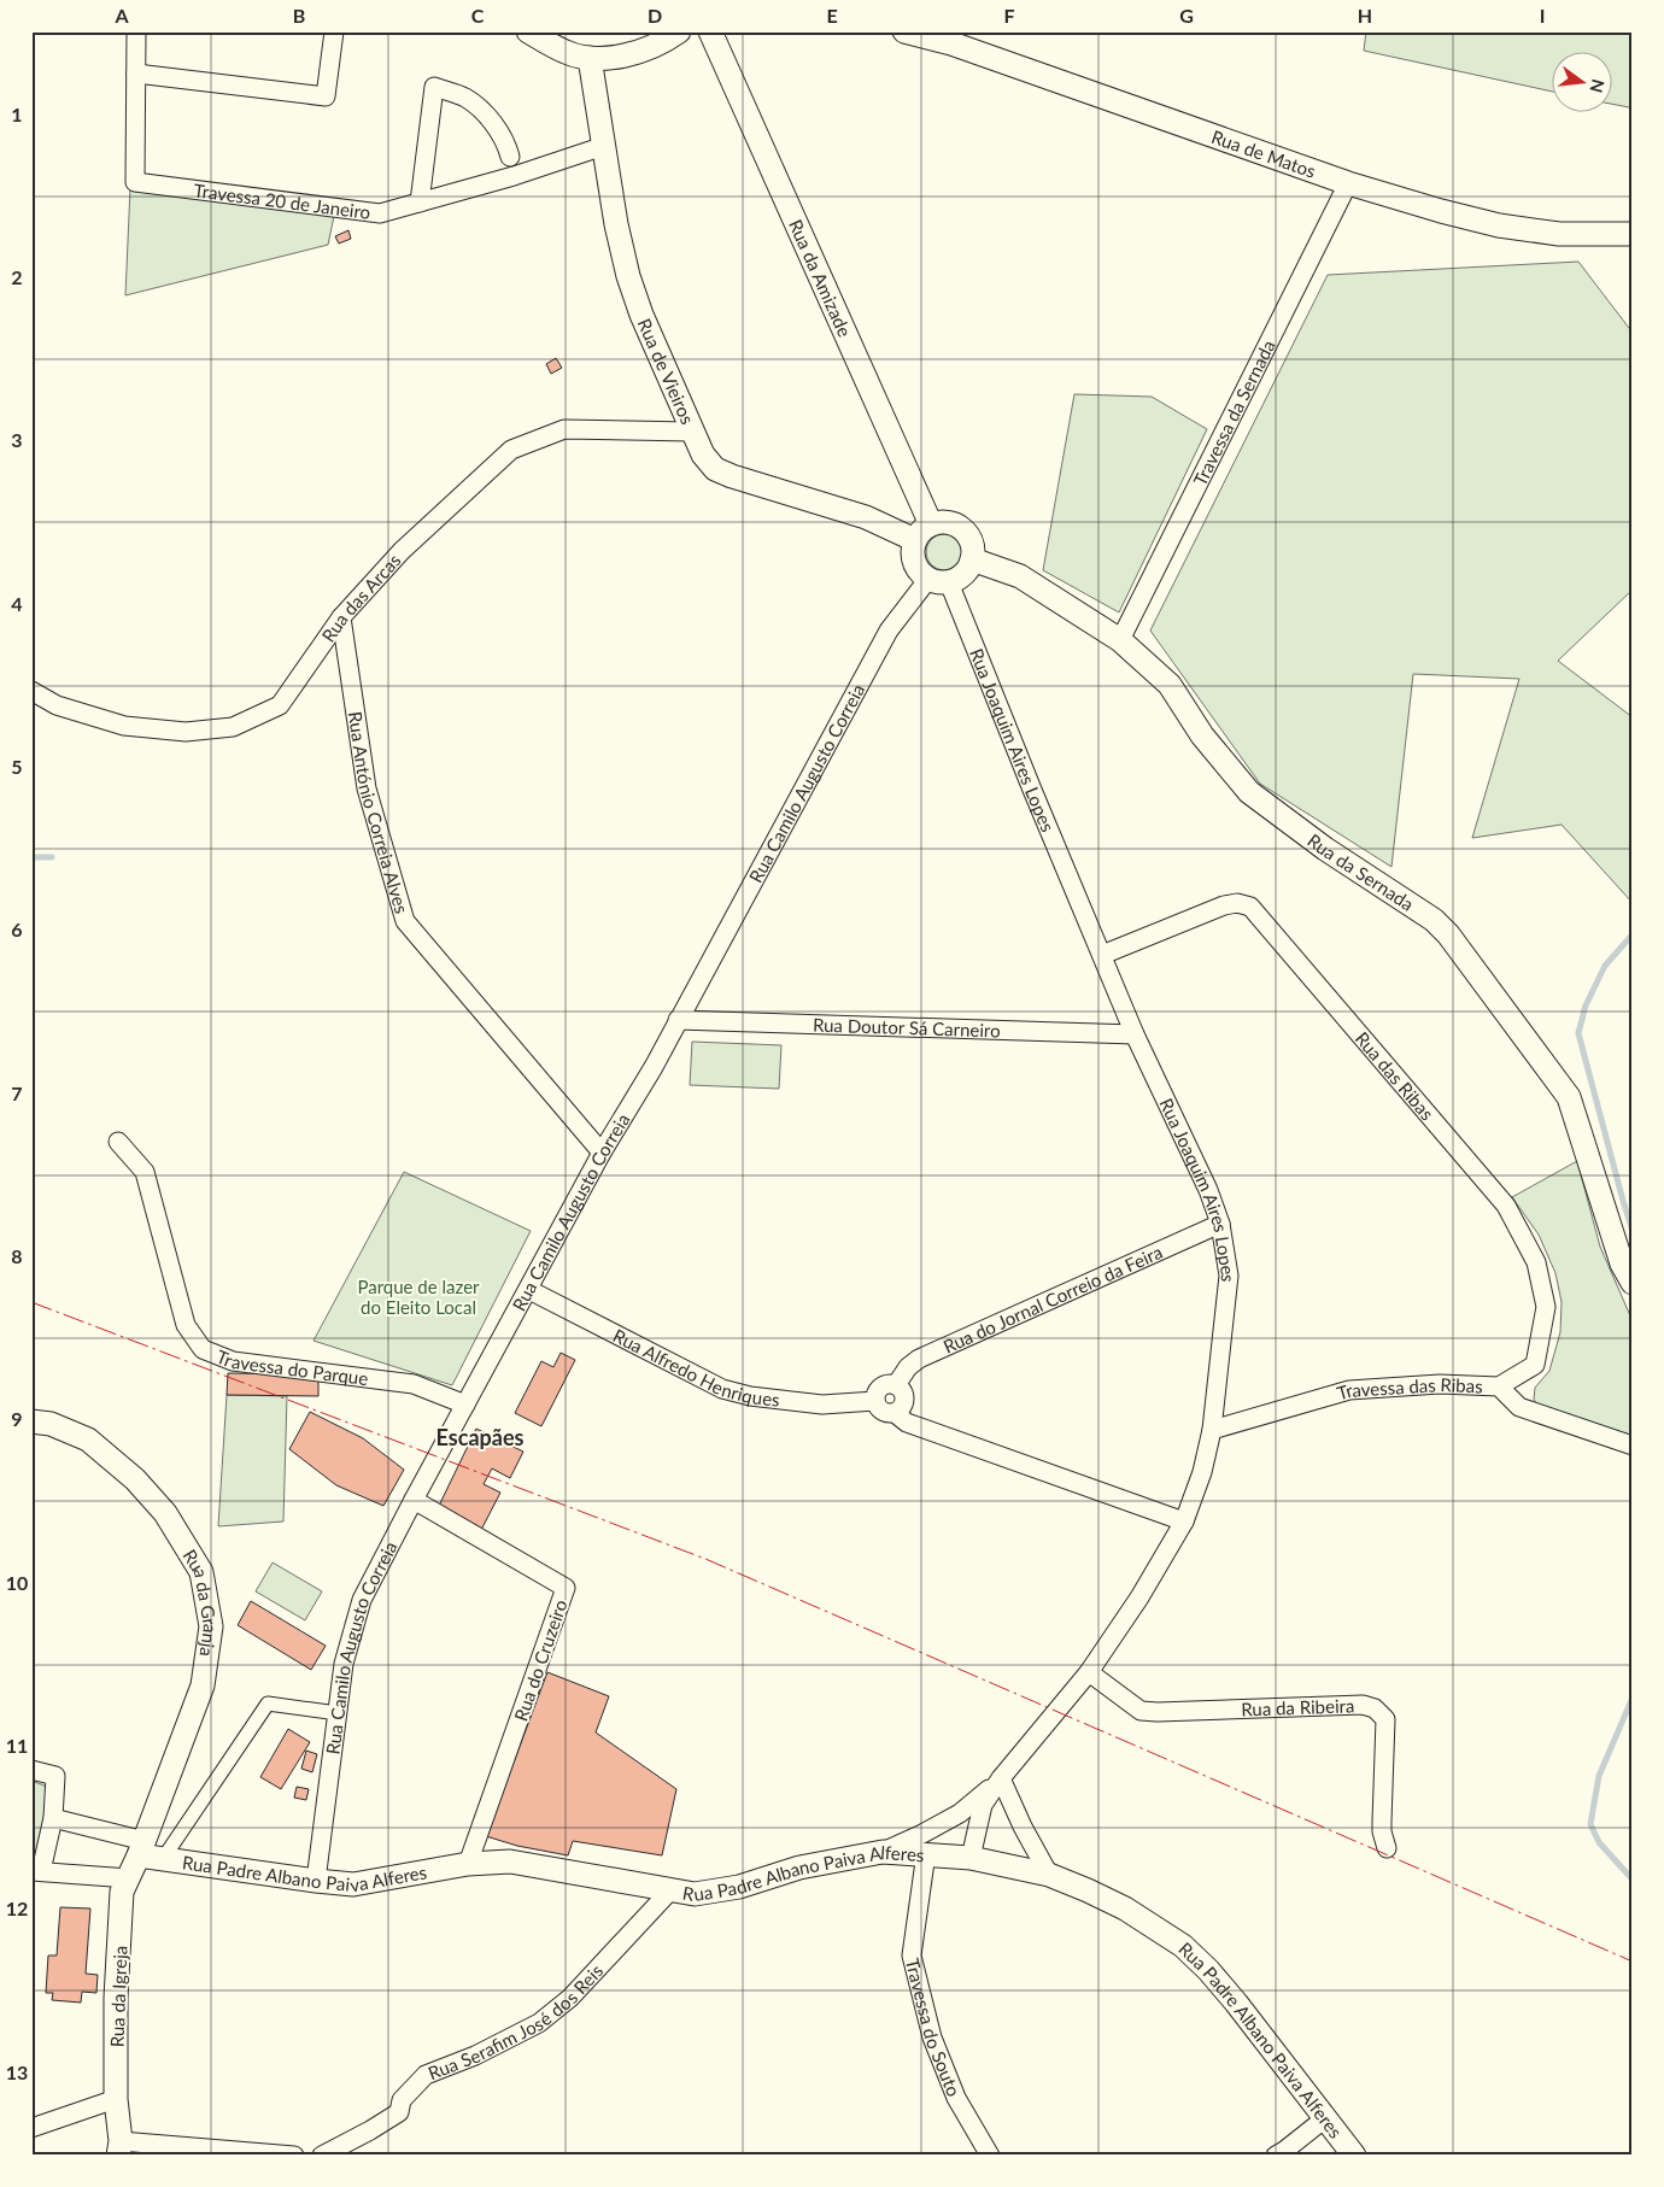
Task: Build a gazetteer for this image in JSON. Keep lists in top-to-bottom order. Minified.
{"streets":{"street":["Rua de Matos","Travessa 20 de Janeiro","Rua da Amizade","Rua de Vieiros","Travessa da Sernada","Rua das Arcas","Rua Joaquim Aires Lopes","Rua Camilo Augusto Correia","Rua António Correia Alves","Rua da Sernada","Rua Doutor Sá Carneiro","Rua das Ribas","Rua do Jornal Correio da Feira","Rua Alfredo Henriques","Travessa do Parque","Travessa das Ribas","Rua da Granja","Rua do Cruzeiro","Rua da Ribeira","Rua Padre Albano Paiva Alferes","Rua da Igreja","Rua Serafim José dos Reis","Travessa do Souto"]},"crossings":[["Rua de Matos","Travessa da Sernada"],["Travessa 20 de Janeiro","Rua de Vieiros"],["Rua da Amizade","Rua de Vieiros"],["Rua da Amizade","Rua Joaquim Aires Lopes"],["Rua da Amizade","Rua Camilo Augusto Correia"],["Rua da Amizade","Rua da Sernada"],["Rua de Vieiros","Rua das Arcas"],["Rua de Vieiros","Rua Joaquim Aires Lopes"],["Rua de Vieiros","Rua Camilo Augusto Correia"],["Rua de Vieiros","Rua da Sernada"],["Travessa da Sernada","Rua da Sernada"],["Rua das Arcas","Rua António Correia Alves"],["Rua Joaquim Aires Lopes","Rua Camilo Augusto Correia"],["Rua Joaquim Aires Lopes","Rua da Sernada"],["Rua Joaquim Aires Lopes","Rua Doutor Sá Carneiro"],["Rua Joaquim Aires Lopes","Rua das Ribas"],["Rua Joaquim Aires Lopes","Rua do Jornal Correio da Feira"],["Rua Joaquim Aires Lopes","Travessa das Ribas"],["Rua Joaquim Aires Lopes","Rua da Ribeira"],["Rua Camilo Augusto Correia","Rua António Correia Alves"],["Rua Camilo Augusto Correia","Rua da Sernada"],["Rua Camilo Augusto Correia","Rua Doutor Sá Carneiro"],["Rua Camilo Augusto Correia","Rua Alfredo Henriques"],["Rua Camilo Augusto Correia","Travessa do Parque"],["Rua Camilo Augusto Correia","Rua do Cruzeiro"],["Rua Camilo Augusto Correia","Rua Padre Albano Paiva Alferes"],["Rua das Ribas","Travessa das Ribas"],["Rua do Jornal Correio da Feira","Rua Alfredo Henriques"],["Rua da Granja","Rua Padre Albano Paiva Alferes"],["Rua da Granja","Rua da Igreja"],["Rua do Cruzeiro","Rua Padre Albano Paiva Alferes"],["Rua Padre Albano Paiva Alferes","Rua da Igreja"],["Rua Padre Albano Paiva Alferes","Rua Serafim José dos Reis"],["Rua Padre Albano Paiva Alferes","Travessa do Souto"]],"districts":["Escapães"],"parks":["Parque de lazer do Eleito Local"],"north":"right","grid":{"columns":["A","B","C","D","E","F","G","H","I"],"rows":["1","2","3","4","5","6","7","8","9","10","11","12","13"]}}
